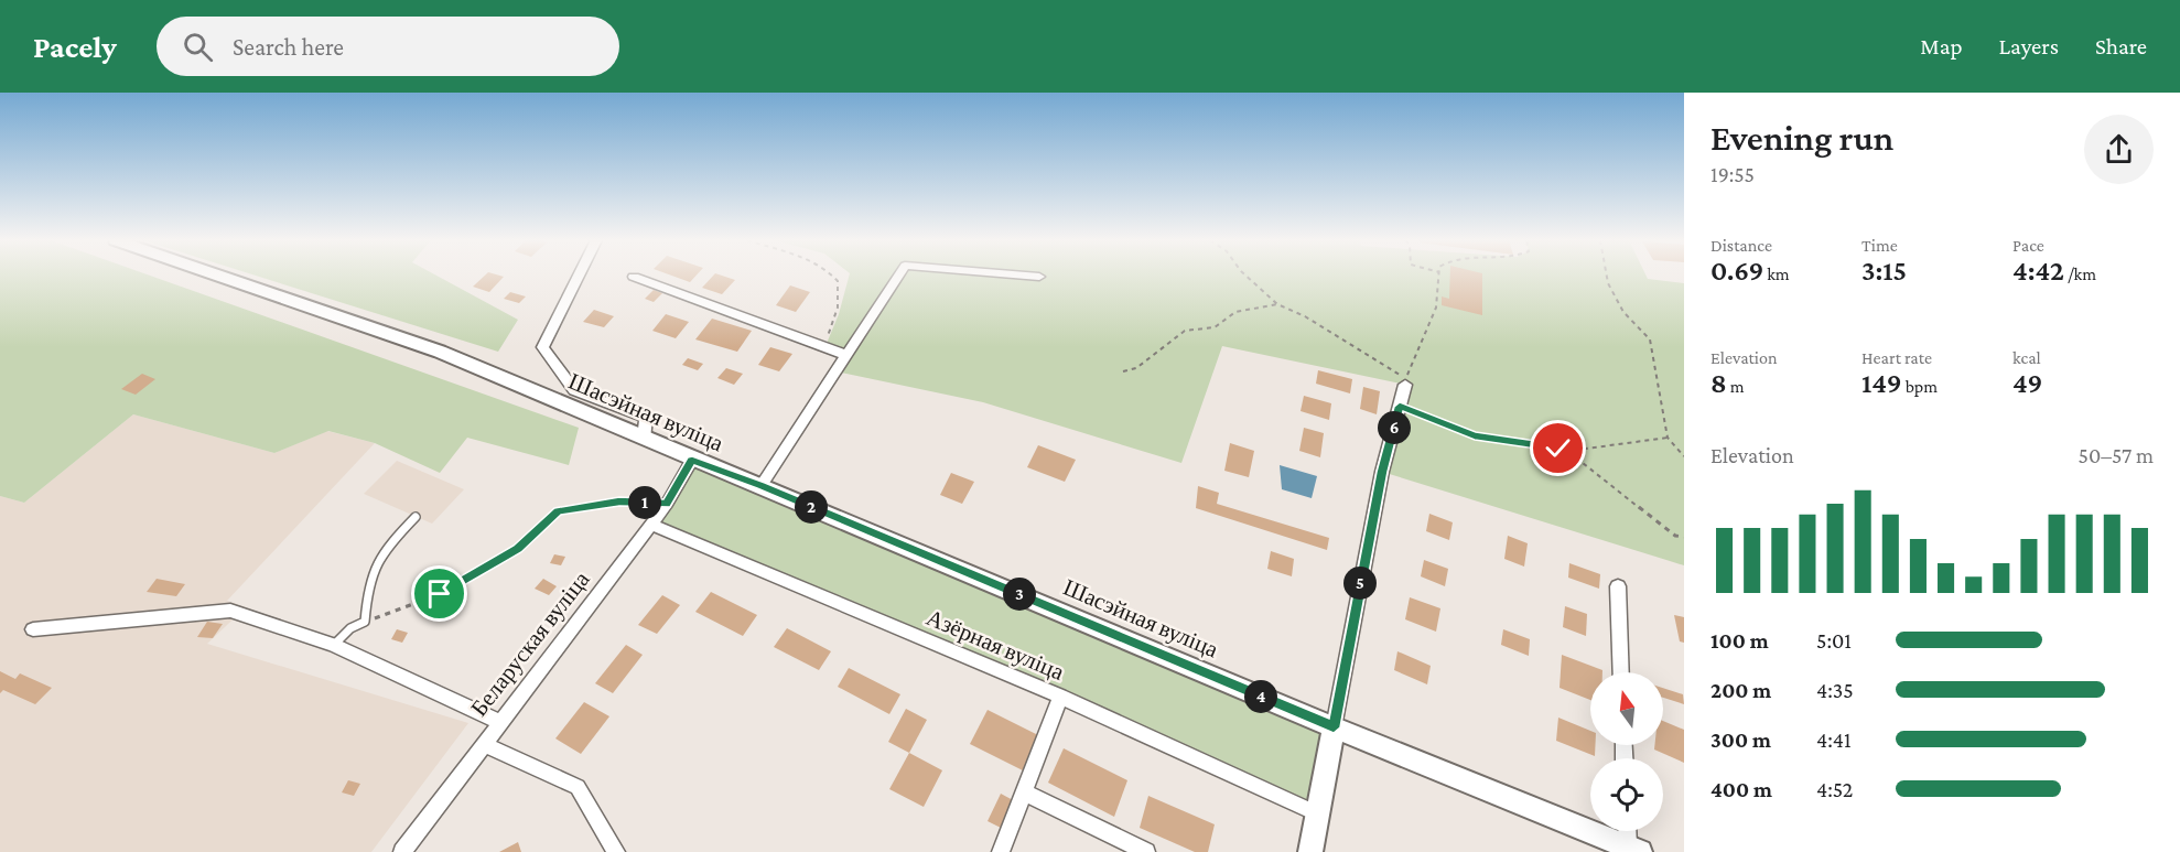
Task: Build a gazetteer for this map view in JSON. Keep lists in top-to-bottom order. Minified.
{"streets":{"main road":["Шасэйная вуліца"],"street":["Беларуская вуліца","Азёрная вуліца"]},"crossings":[["Шасэйная вуліца","Беларуская вуліца"],["Беларуская вуліца","Азёрная вуліца"]],"north":"top","page":{"header":"Pacely","search":"Search here","nav":["Map","Layers","Share"],"heading":["Evening run","19:55"],"stats":[["Distance","0.69 km"],["Time","3:15"],["Pace","4:42 /km"],["Elevation","8 m"],["Heart rate","149 bpm"],["kcal","49"]],"pins":["6","1","2","5","3","4"],"chart":["Elevation","50–57 m"],"list":[{"name":"100 m","note":"5:01"},{"name":"200 m","note":"4:35"},{"name":"300 m","note":"4:41"},{"name":"400 m","note":"4:52"}]}}
